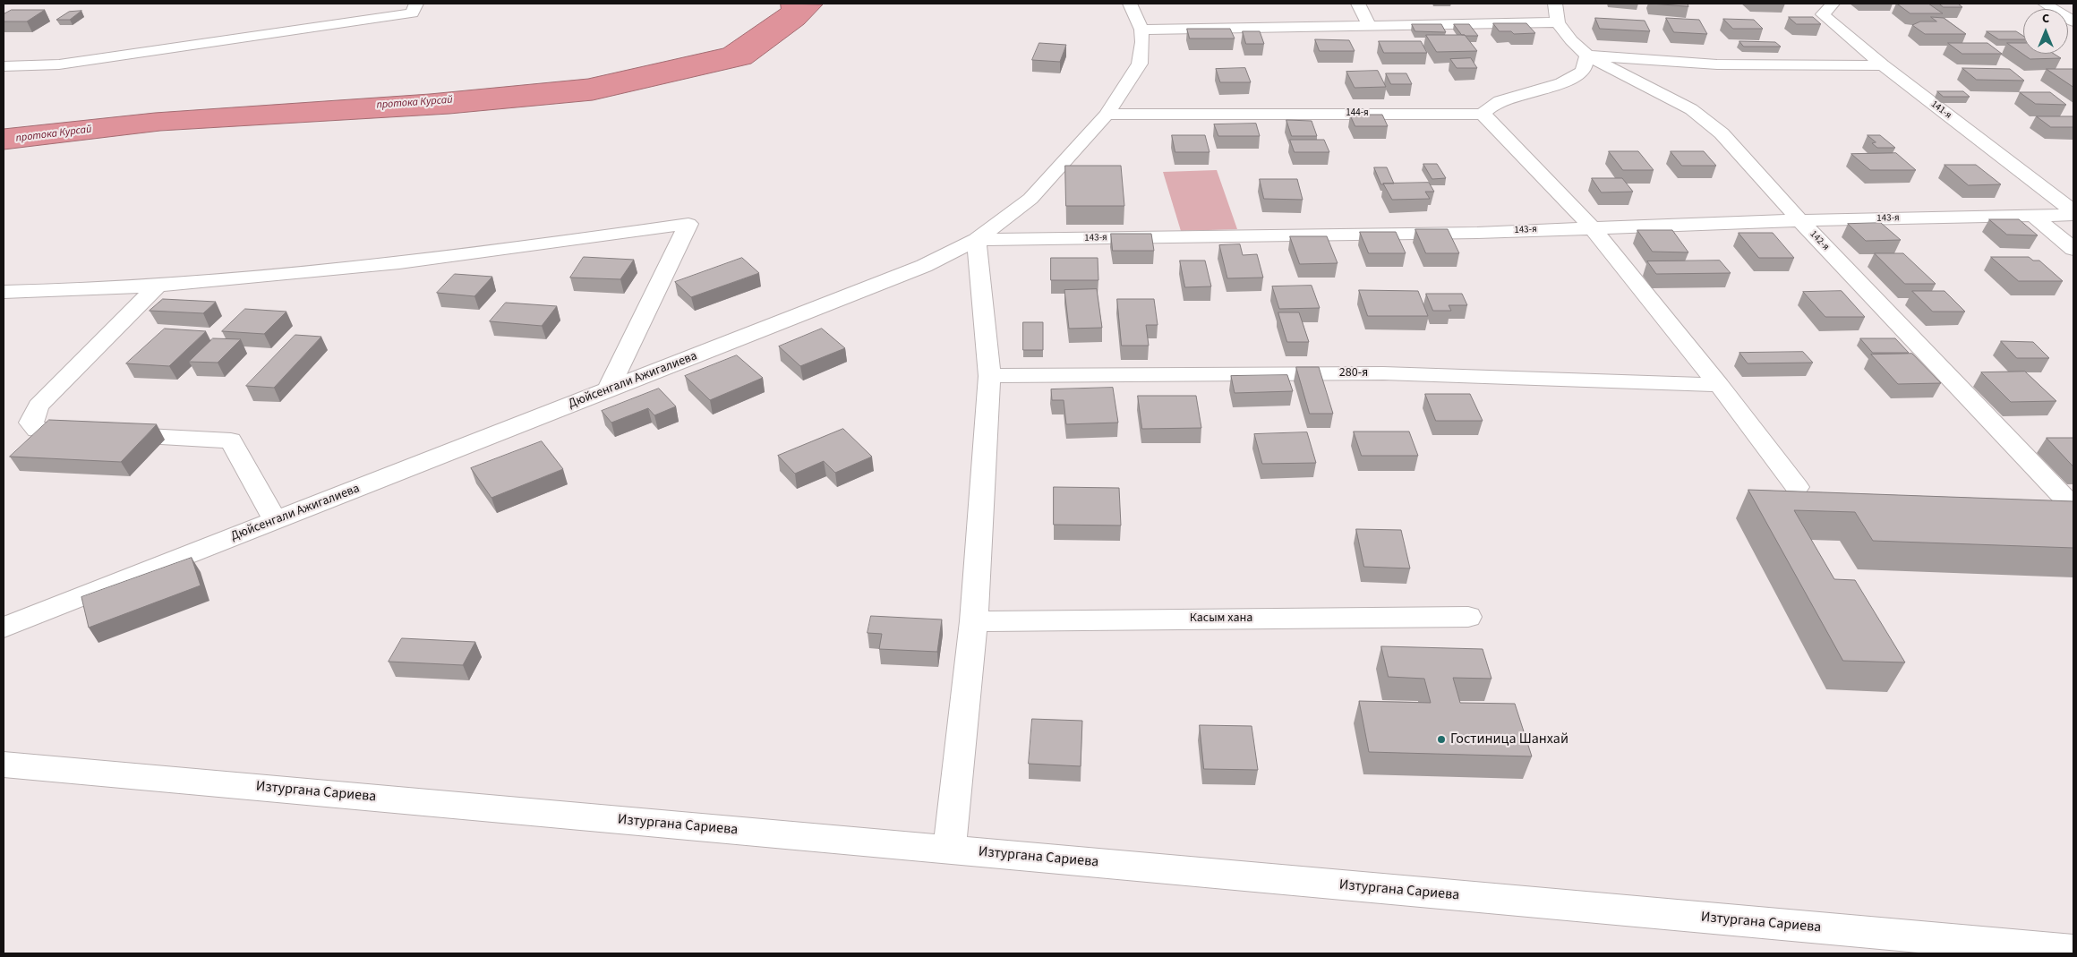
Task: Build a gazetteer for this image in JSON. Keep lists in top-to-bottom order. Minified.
{"streets":{"street":["141-я","144-я","143-я","142-я","280-я","Дюйсенгали Ажигалиева","Касым хана","Изтургана Сариева"]},"crossings":[["144-я","Дюйсенгали Ажигалиева"],["143-я","142-я"],["143-я","Дюйсенгали Ажигалиева"]],"water":["протока Курсай"],"places":["Гостиница Шанхай"],"north":"top"}
